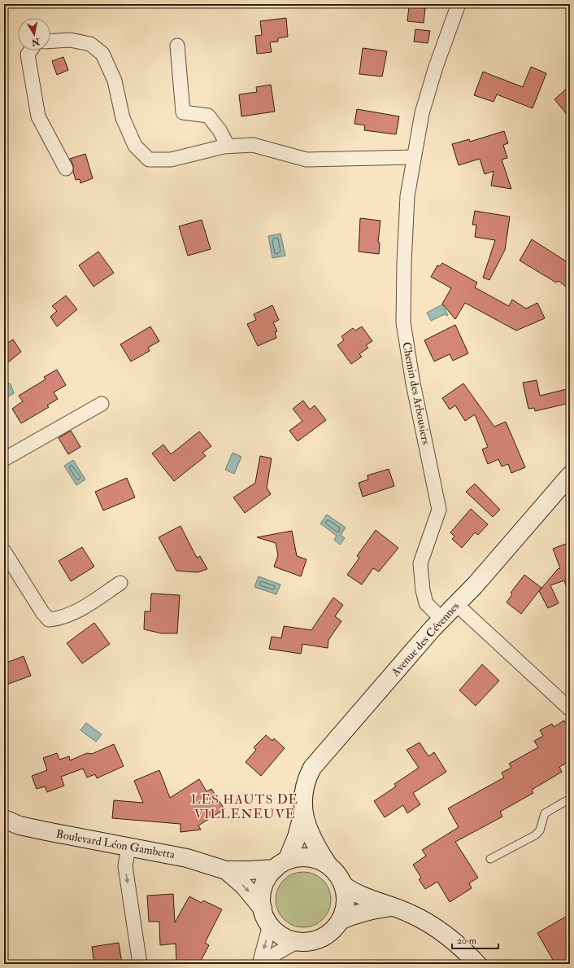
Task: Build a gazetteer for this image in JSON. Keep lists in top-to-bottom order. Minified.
{"streets":{"street":["Chemin des Arbousiers","Avenue des Cévennes","Boulevard Léon Gambetta"]},"crossings":[["Chemin des Arbousiers","Avenue des Cévennes"],["Avenue des Cévennes","Boulevard Léon Gambetta"]],"districts":["LES HAUTS DE VILLENEUVE"],"scale_bar":"20 m","north":"bottom"}
